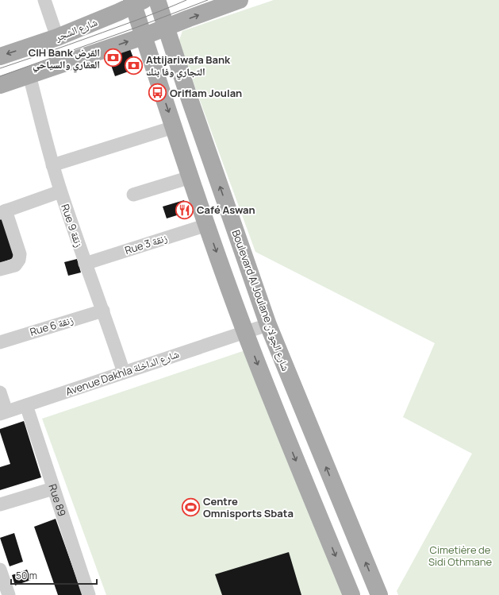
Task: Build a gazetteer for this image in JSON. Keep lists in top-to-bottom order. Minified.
{"streets":{"main road":["شارع الشجر","Boulevard Al Joulane شارع الجولان"],"street":["Rue 9 زنقة","Rue 3 زنقة","Rue 6 زنقة","Avenue Dakhla شارع الداخلة","Rue 89"]},"crossings":[["Rue 9 زنقة","Rue 3 زنقة"],["Rue 9 زنقة","Rue 6 زنقة"],["Rue 9 زنقة","Avenue Dakhla شارع الداخلة"],["Boulevard Al Joulane شارع الجولان","Avenue Dakhla شارع الداخلة"],["Avenue Dakhla شارع الداخلة","Rue 89"]],"parks":["Cimetière de Sidi Othmane"],"places":{"bank":["CIH Bank القرض العقاري والسياحي","Attijariwafa Bank التجاري وفا بنك"],"bus stop":["Oriflam Joulan"],"restaurant":["Café Aswan"],"sports":["Centre Omnisports Sbata"]},"scale_bar":"50 m"}
